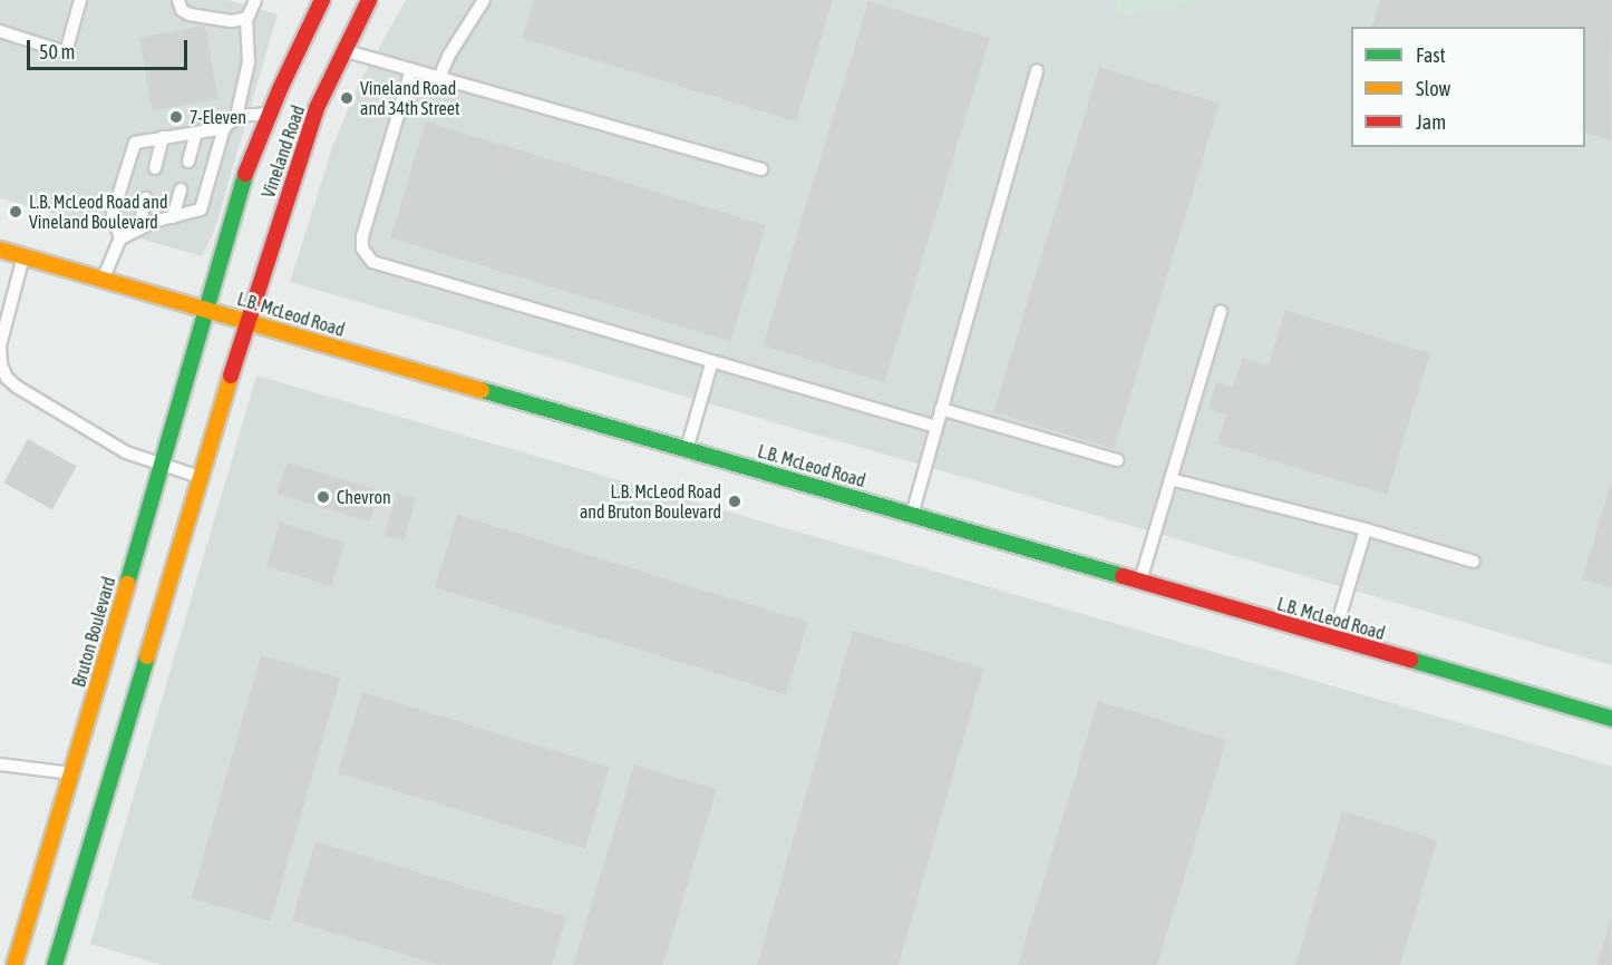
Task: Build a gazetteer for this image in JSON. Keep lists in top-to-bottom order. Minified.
{"streets":{"street":["Vineland Road","L.B. McLeod Road","Bruton Boulevard"]},"crossings":[["Vineland Road","L.B. McLeod Road"],["Vineland Road","Bruton Boulevard"],["L.B. McLeod Road","Bruton Boulevard"]],"places":["Vineland Road and 34th Street","7-Eleven","L.B. McLeod Road and Vineland Boulevard","Chevron","L.B. McLeod Road and Bruton Boulevard"],"legend":["Fast","Slow","Jam"],"scale_bar":"50 m"}
